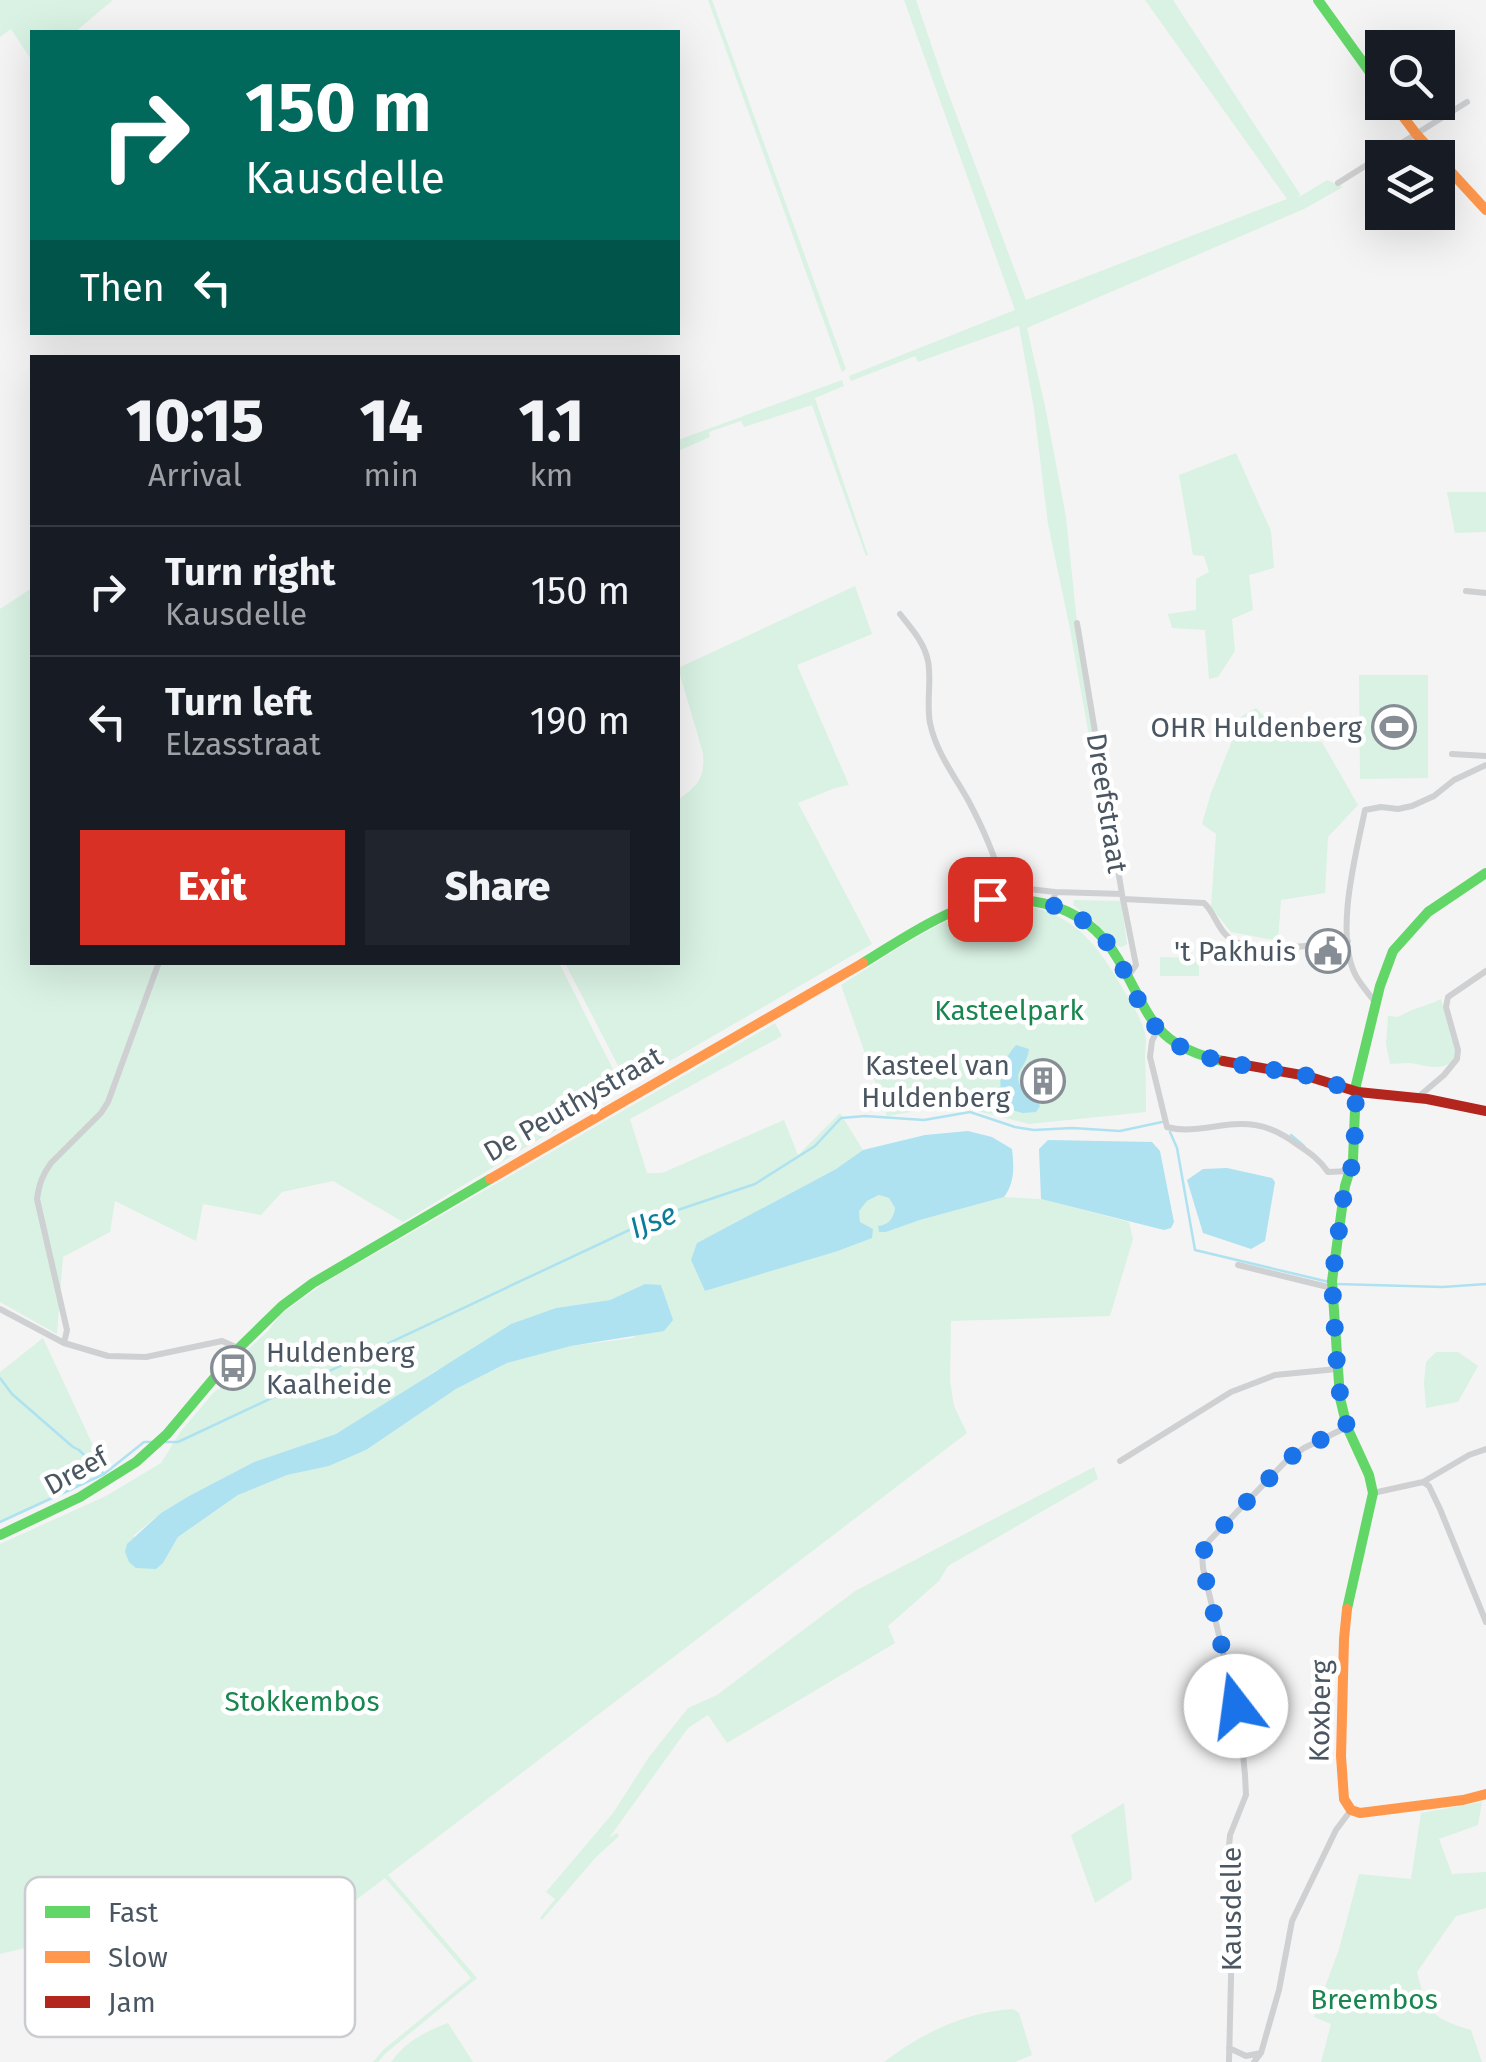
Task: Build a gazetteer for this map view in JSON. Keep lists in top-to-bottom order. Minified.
{"streets":{"main road":["De Peuthystraat","Dreef","Koxberg"],"street":["Dreefstraat","Kausdelle"]},"crossings":[["Dreefstraat","De Peuthystraat"],["De Peuthystraat","Dreef"],["De Peuthystraat","Koxberg"],["Koxberg","Kausdelle"]],"water":["IJse"],"parks":["Kasteelpark","Stokkembos","Breembos"],"places":{"sports":["OHR Huldenberg"],"public building":["'t Pakhuis"],"building":["Kasteel van Huldenberg"],"bus stop":["Huldenberg Kaalheide"]},"legend":["Fast","Slow","Jam"],"page":{"turn":["150 m","Kausdelle"],"then":"Then","eta":["10:15","Arrival","14","min","1.1","km"],"list":[{"name":"Turn right","note":"Kausdelle","value":"150 m"},{"name":"Turn left","note":"Elzasstraat","value":"190 m"}],"buttons":["Exit","Share"]}}
